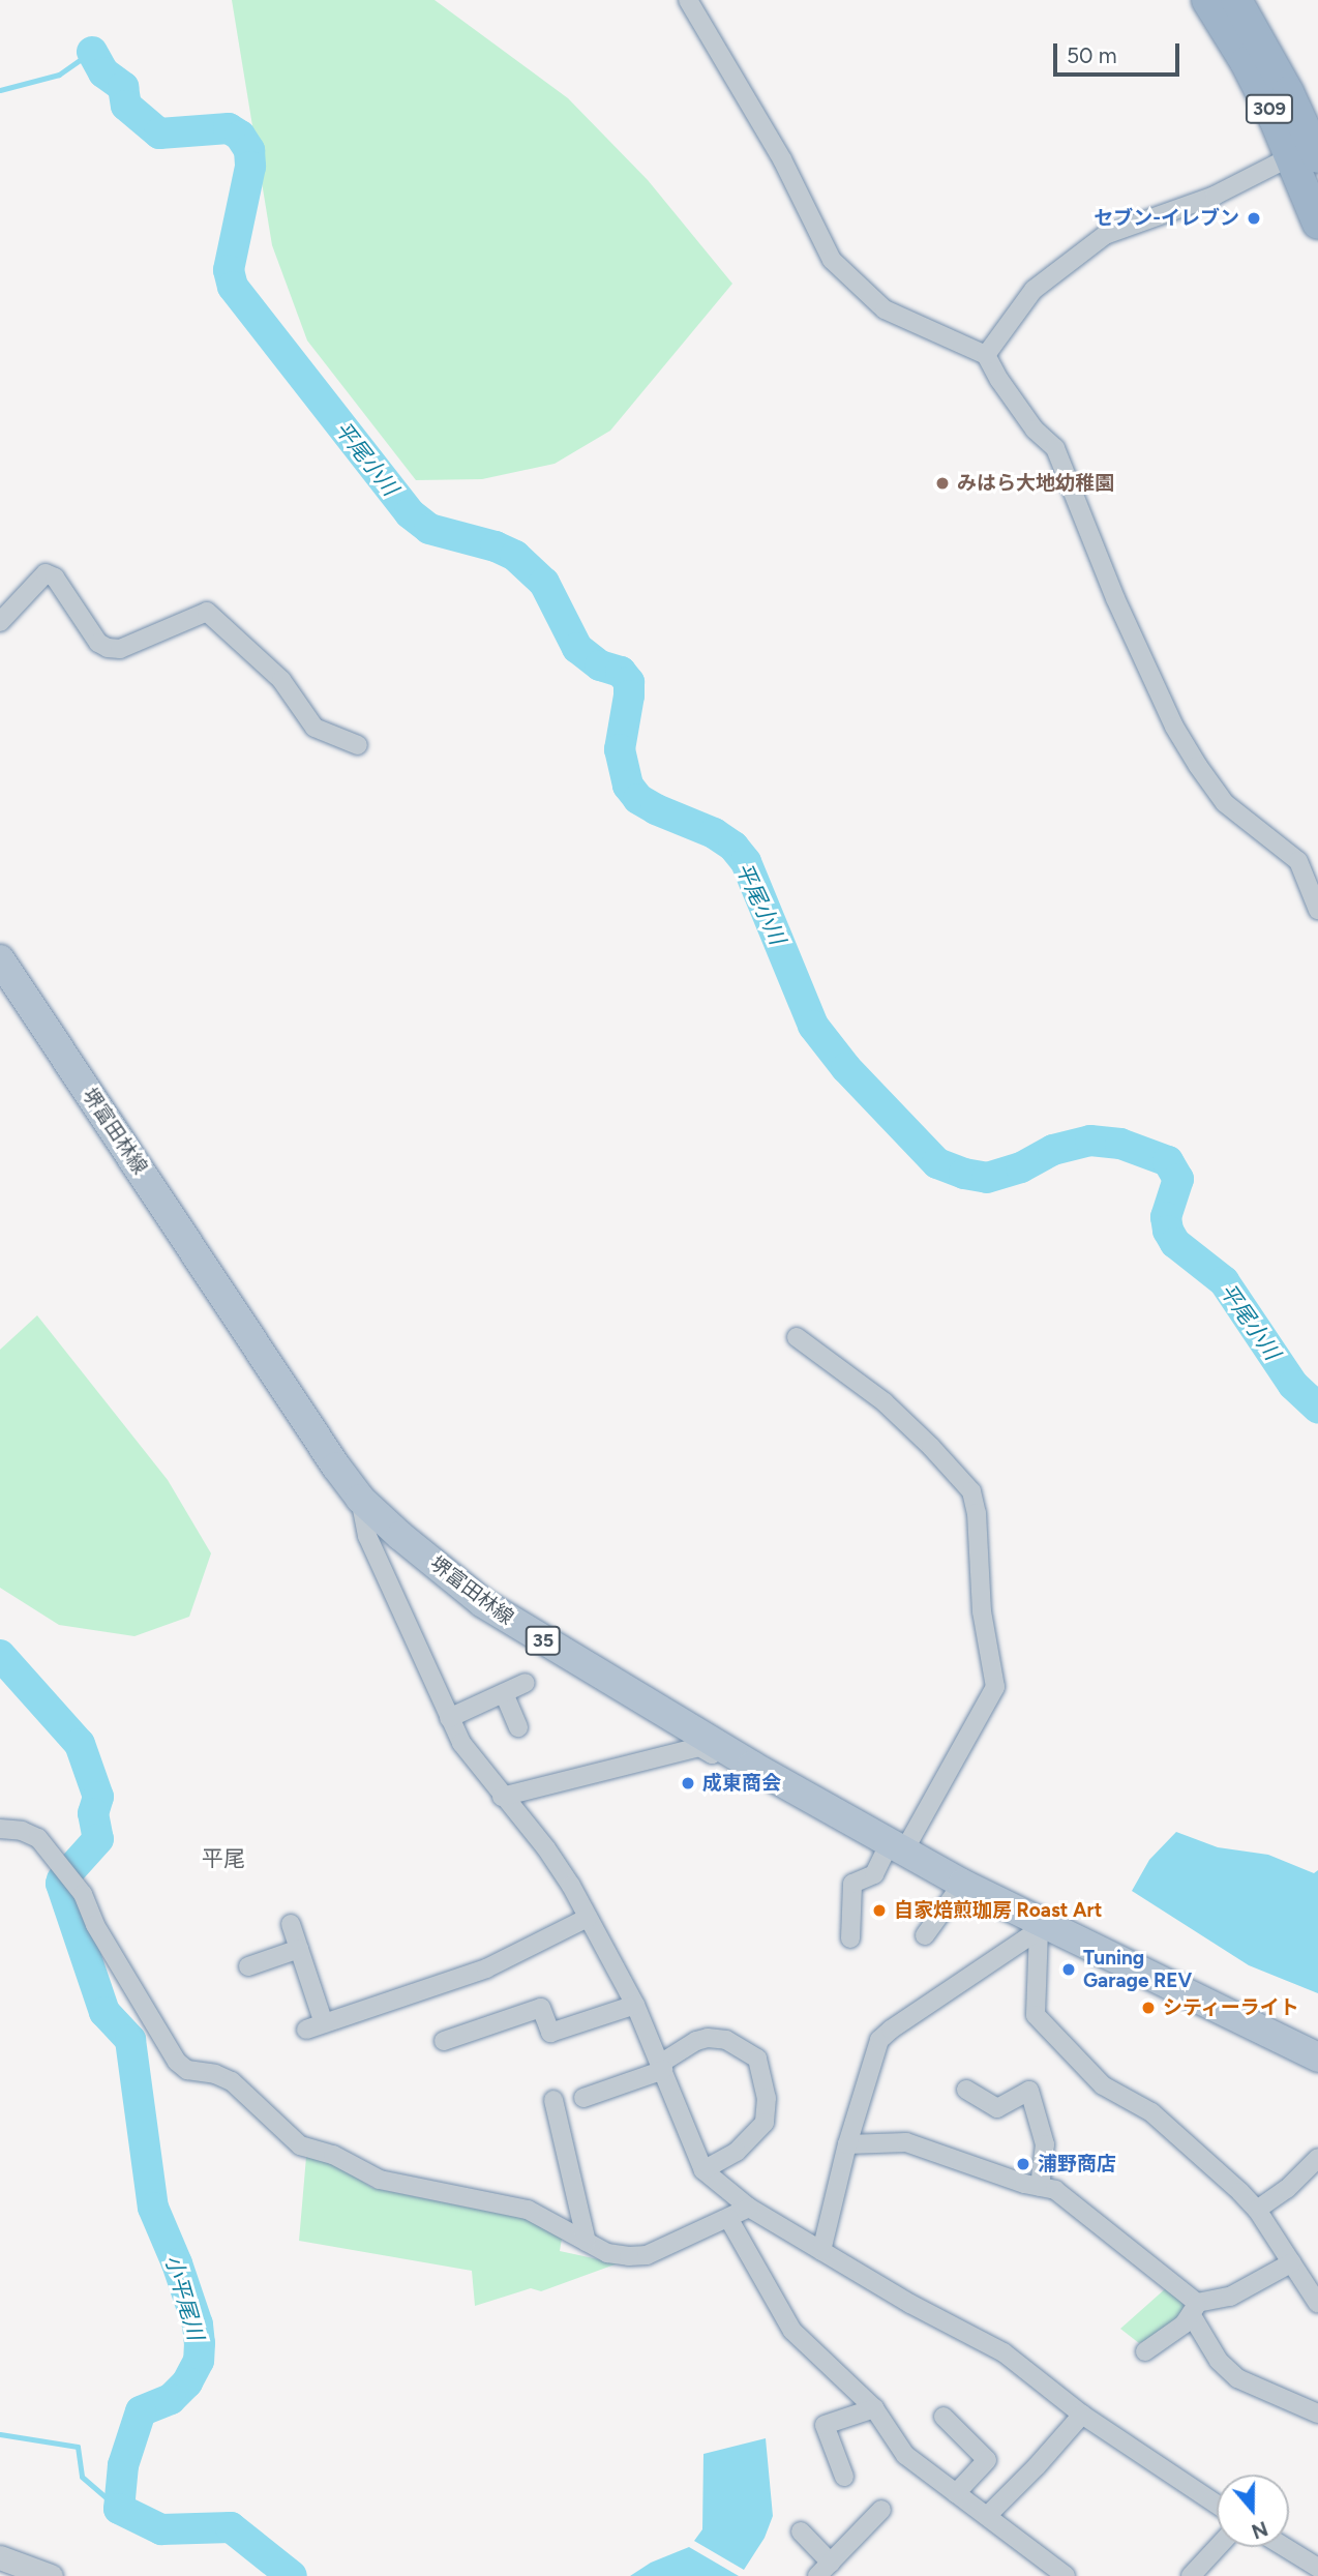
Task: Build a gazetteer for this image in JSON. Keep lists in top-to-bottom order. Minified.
{"streets":{"highway":["309"],"main road":["堺富田林線","35"]},"districts":["平尾"],"water":["平尾小川","小平尾川"],"places":["セブン-イレブン","みはら大地幼稚園","成東商会","自家焙煎珈房 Roast Art","Tuning Garage REV","シティーライト","浦野商店"],"scale_bar":"50 m","north":"bottom"}
